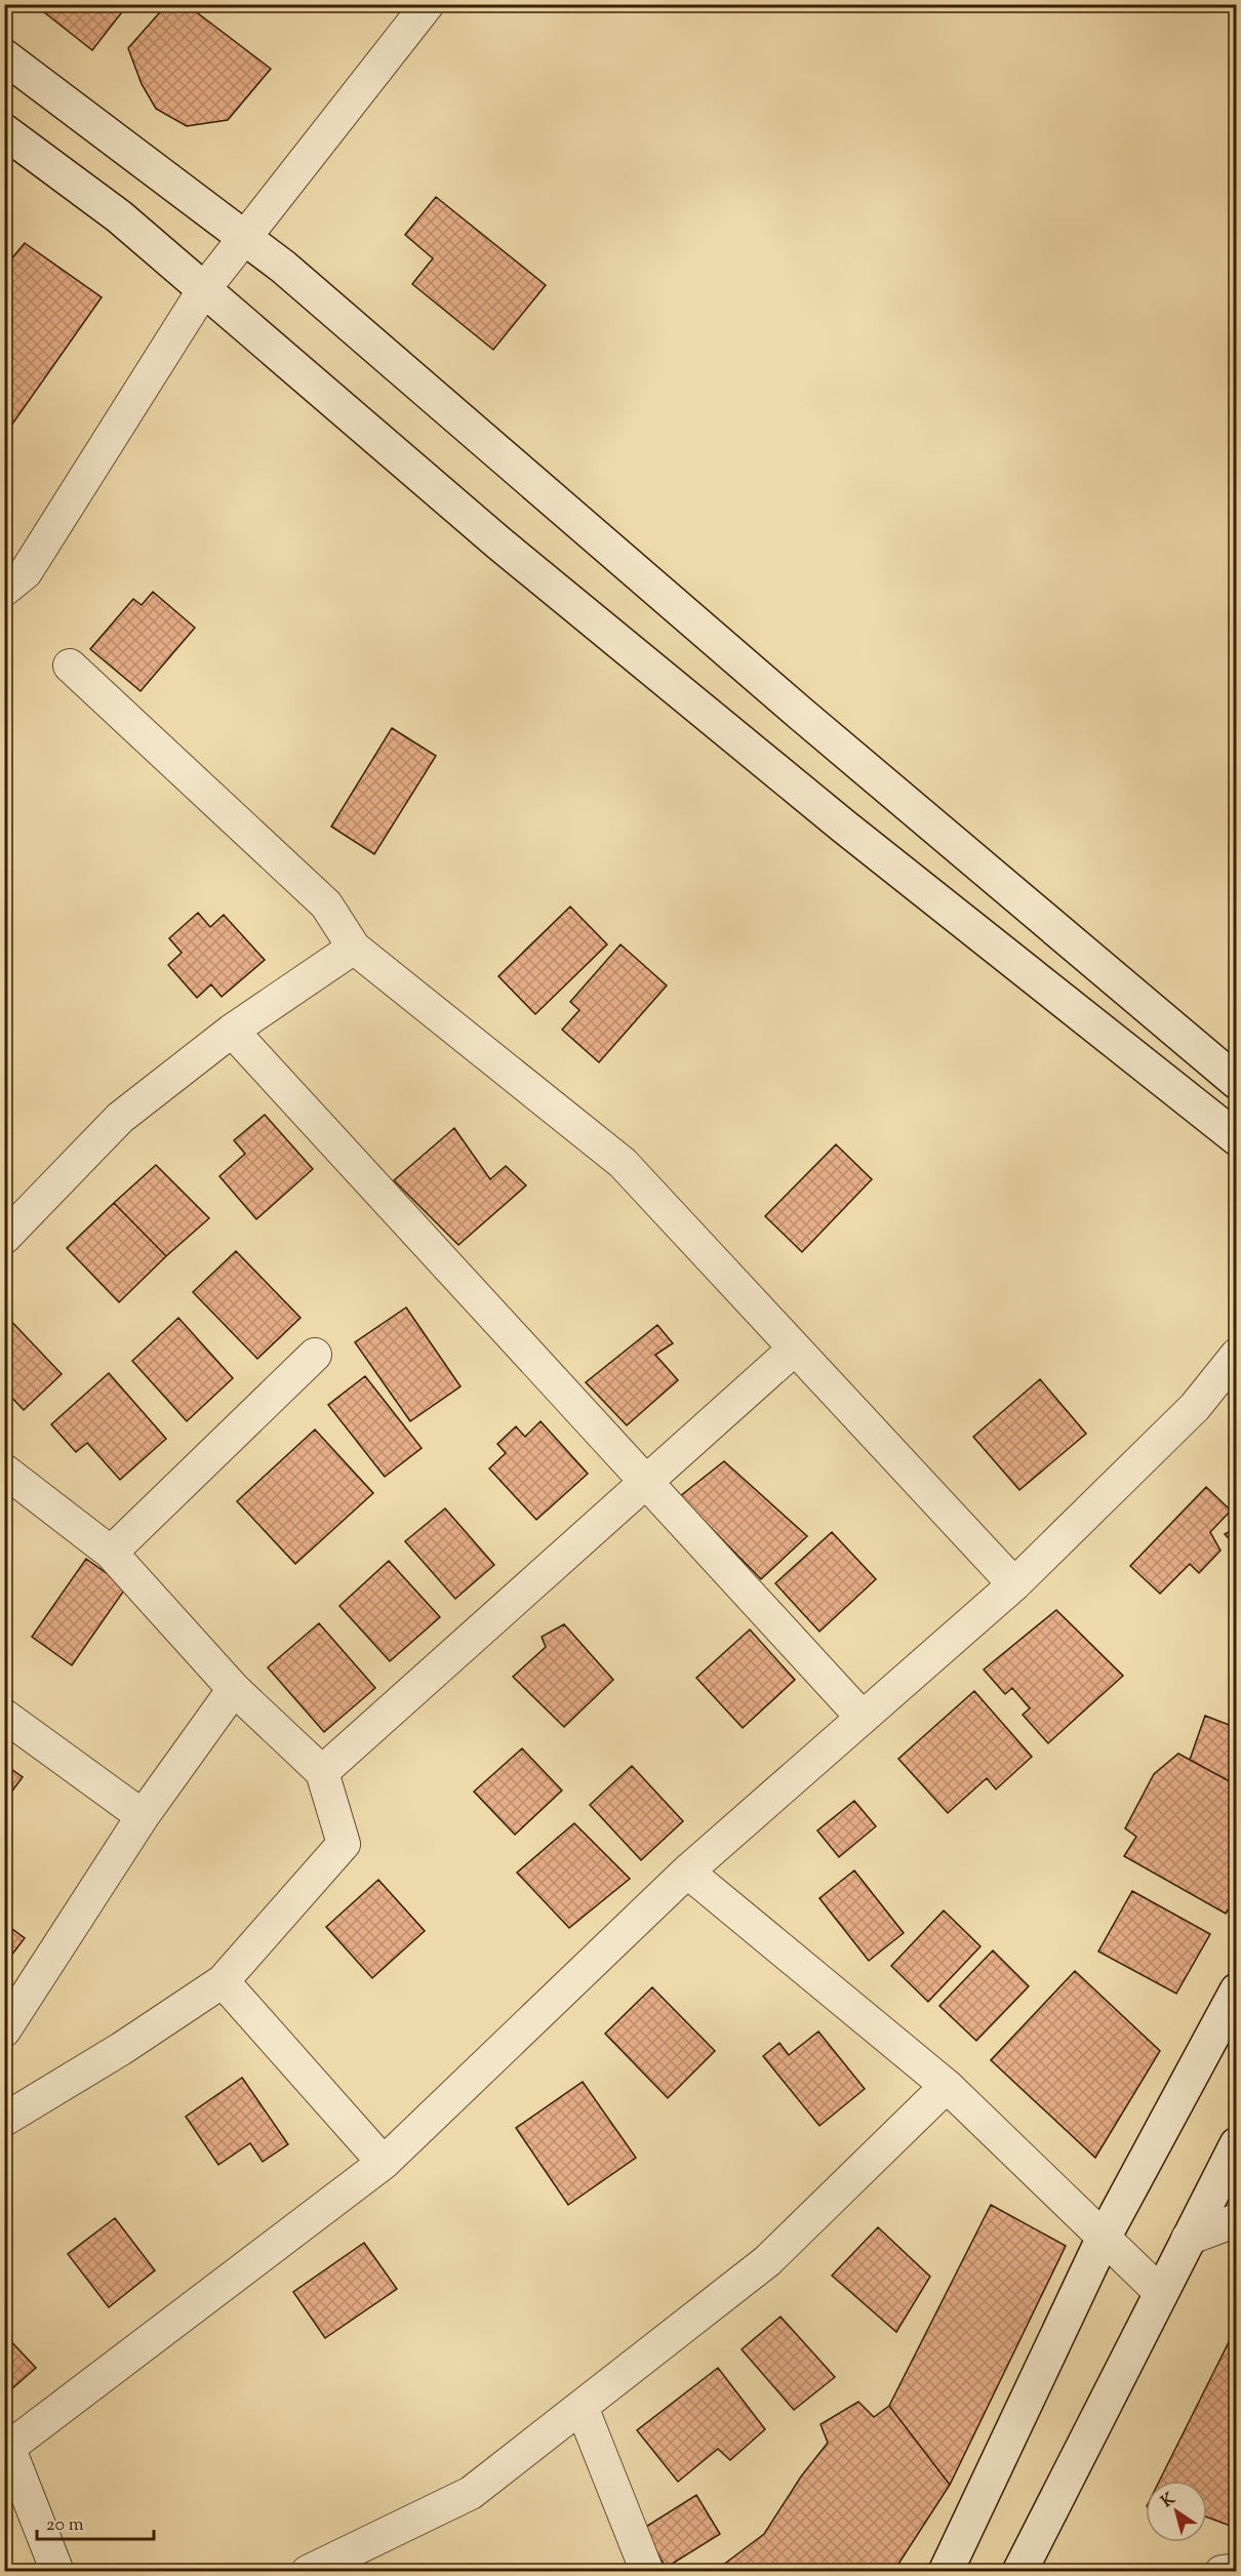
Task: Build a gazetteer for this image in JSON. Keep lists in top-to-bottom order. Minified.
{"scale_bar":"20 m","north":"top left"}
